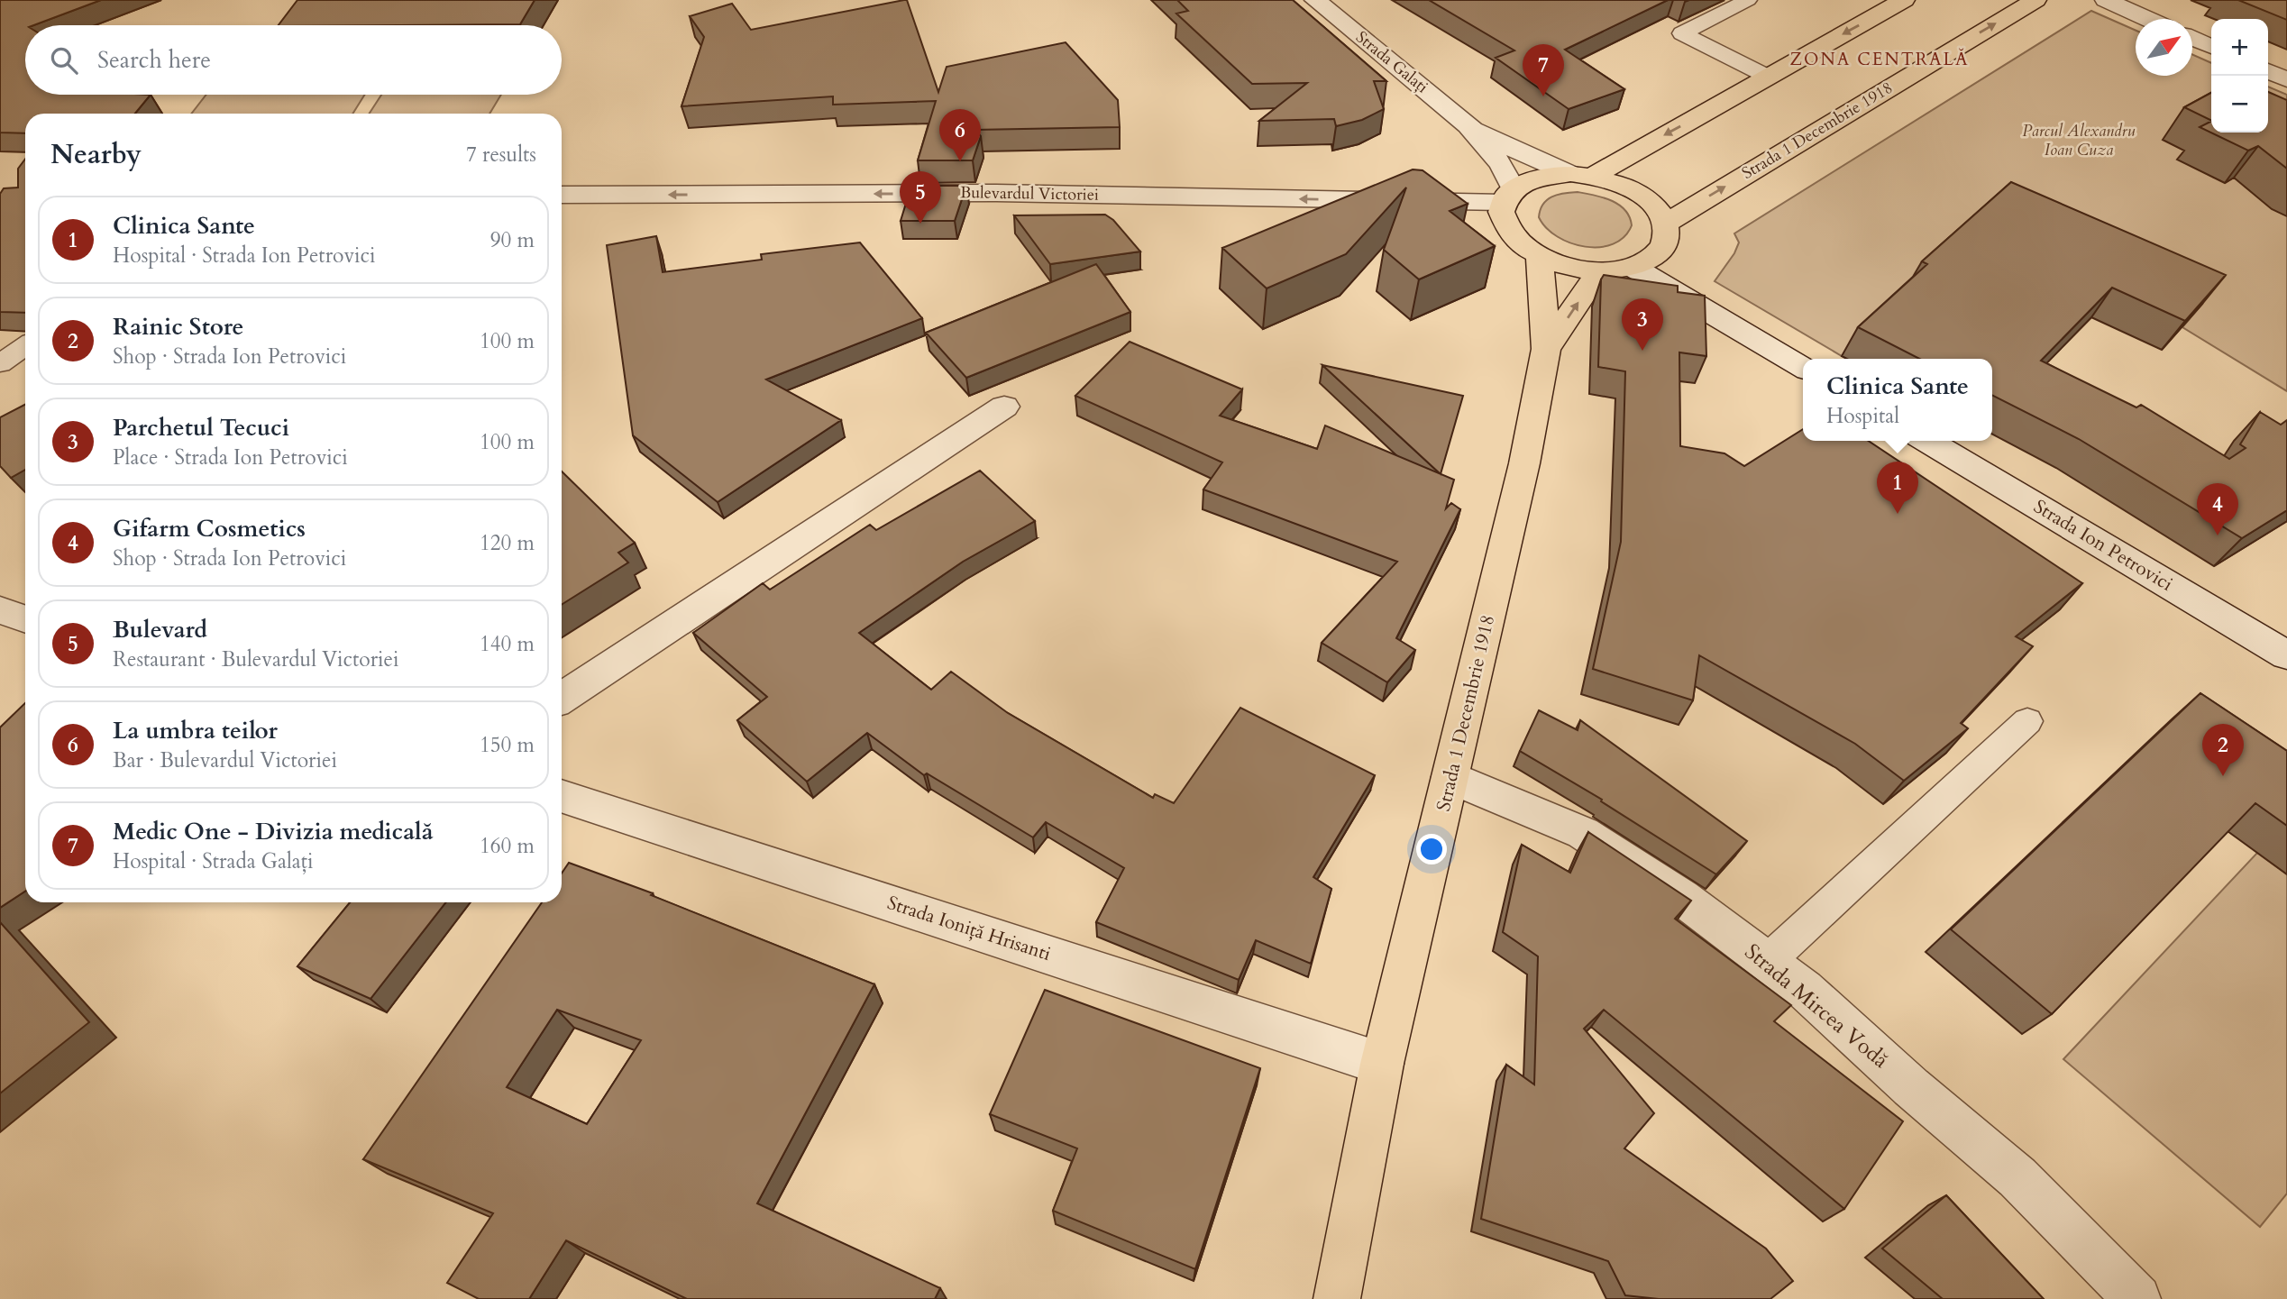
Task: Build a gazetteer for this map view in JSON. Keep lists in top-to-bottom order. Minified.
{"streets":{"main road":["Strada 1 Decembrie 1918"],"street":["Strada Galați","Bulevardul Victoriei","Strada Ion Petrovici","Strada Ioniță Hrisanti","Strada Mircea Vodă"]},"crossings":[["Strada Galați","Strada 1 Decembrie 1918"],["Strada Galați","Bulevardul Victoriei"],["Strada 1 Decembrie 1918","Bulevardul Victoriei"],["Strada 1 Decembrie 1918","Strada Ioniță Hrisanti"],["Strada 1 Decembrie 1918","Strada Mircea Vodă"]],"one_way":["Bulevardul Victoriei"],"districts":["ZONA CENTRALĂ"],"parks":["Parcul Alexandru Ioan Cuza"],"north":"top right","page":{"map_buttons":["+","−"],"search":"Search here","pins":["7","6","5","3","1","4","2"],"heading":["Nearby","7 results"],"list":[{"mark":"1","name":"Clinica Sante","note":"Hospital · Strada Ion Petrovici","value":"90 m"},{"mark":"2","name":"Rainic Store","note":"Shop · Strada Ion Petrovici","value":"100 m"},{"mark":"3","name":"Parchetul Tecuci","note":"Place · Strada Ion Petrovici","value":"100 m"},{"mark":"4","name":"Gifarm Cosmetics","note":"Shop · Strada Ion Petrovici","value":"120 m"},{"mark":"5","name":"Bulevard","note":"Restaurant · Bulevardul Victoriei","value":"140 m"},{"mark":"6","name":"La umbra teilor","note":"Bar · Bulevardul Victoriei","value":"150 m"},{"mark":"7","name":"Medic One - Divizia medicală","note":"Hospital · Strada Galați","value":"160 m"}],"popup":["Clinica Sante","Hospital"]}}
